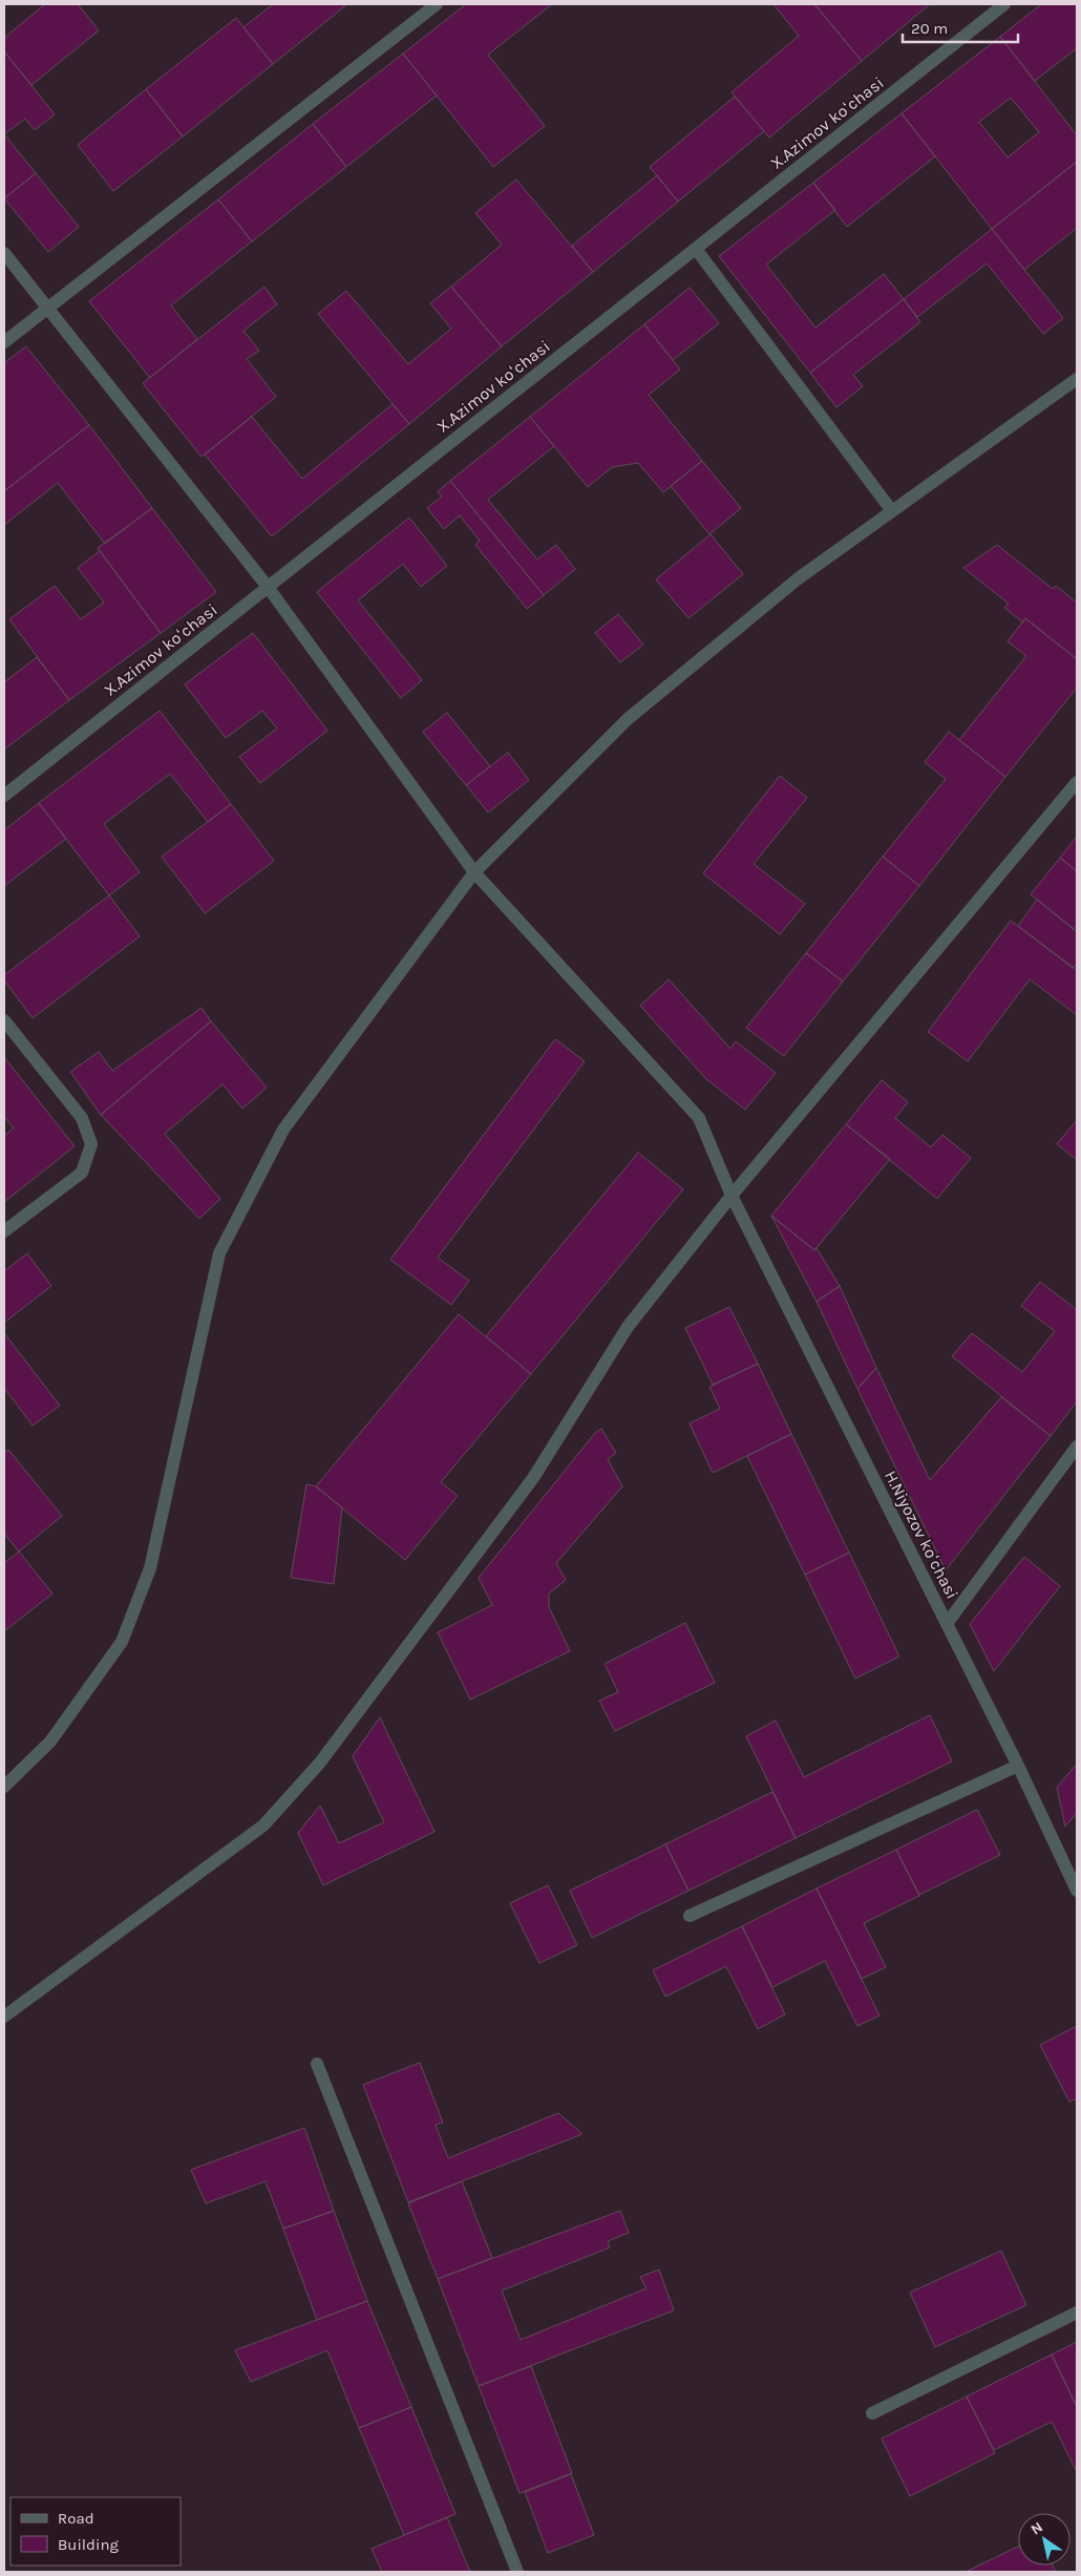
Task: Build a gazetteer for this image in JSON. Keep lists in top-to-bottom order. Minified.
{"streets":{"street":["X.Azimov koʻchasi","H.Niyozov koʻchasi"]},"crossings":[["X.Azimov koʻchasi","H.Niyozov koʻchasi"]],"legend":["Road","Building"],"scale_bar":"20 m","north":"top left"}
